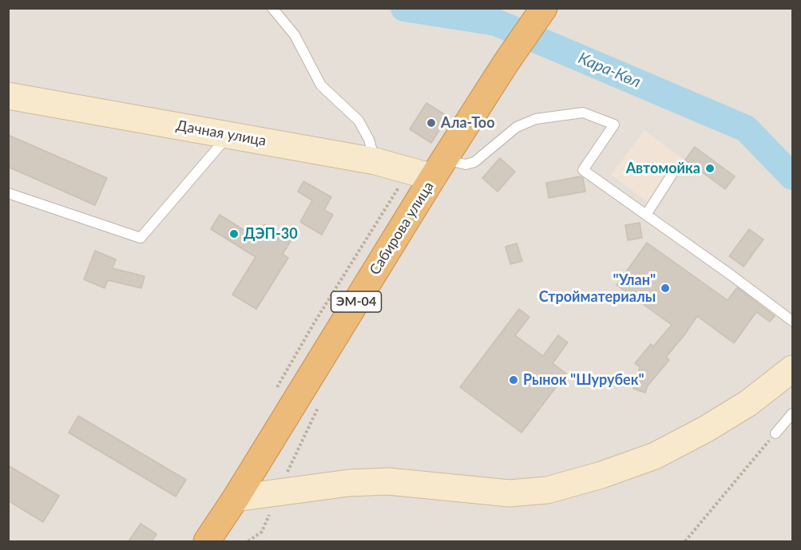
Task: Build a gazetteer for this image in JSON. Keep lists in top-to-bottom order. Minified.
{"streets":{"highway":["Сабирова улица","ЭМ-04"],"main road":["Дачная улица"]},"crossings":[["Дачная улица","Сабирова улица"]],"water":["Кара-Көл"],"places":["Ала-Тоо","Автомойка","ДЭП-30","\"Улан\" Стройматериалы","Рынок \"Шурубек\""]}
